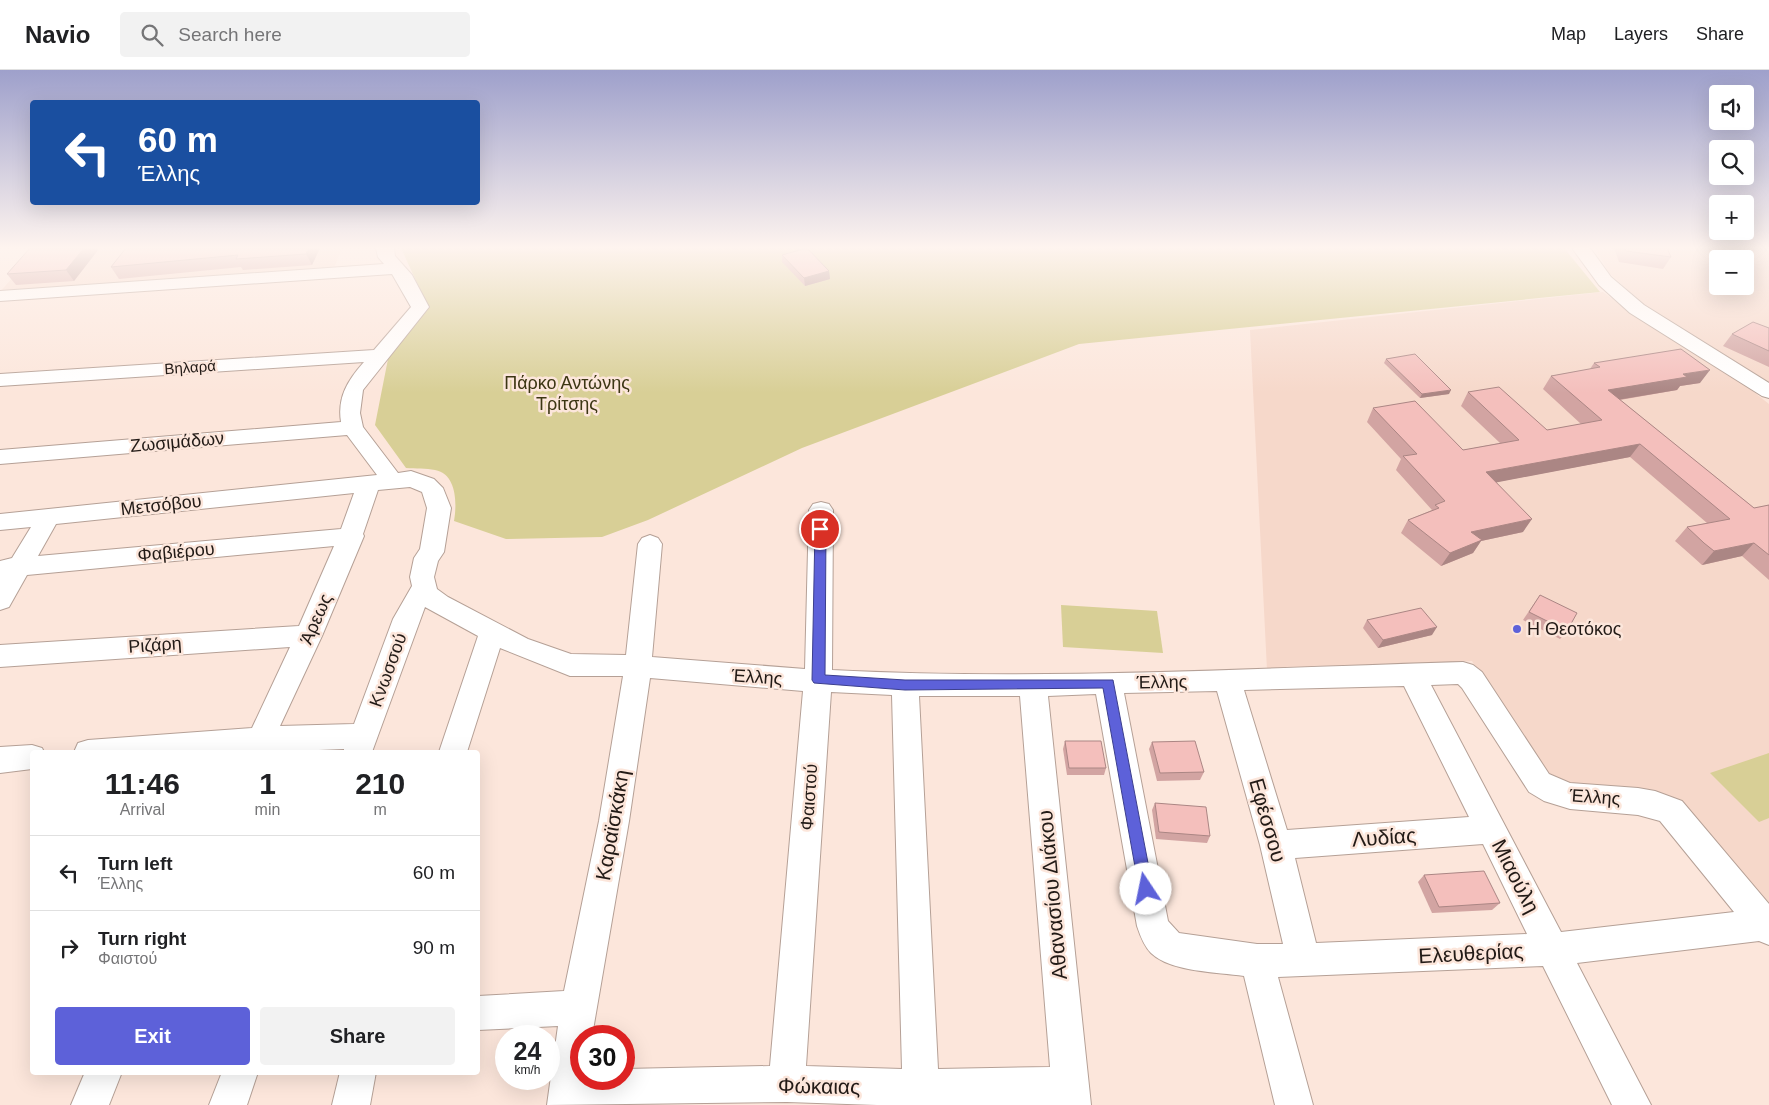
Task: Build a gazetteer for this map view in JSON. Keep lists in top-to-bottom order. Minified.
{"streets":{"street":["Βηλαρά","Ζωσιμάδων","Μετσόβου","Φαβιέρου","Άρεως","Ριζάρη","Κνωσσού","Έλλης","Φαιστού","Εφέσσου","Καραϊσκάκη","Λυδίας","Μιαούλη","Αθανασίου Διάκου","Ελευθερίας","Φώκαιας"]},"crossings":[["Μετσόβου","Άρεως"],["Φαβιέρου","Άρεως"],["Άρεως","Ριζάρη"],["Κνωσσού","Έλλης"],["Έλλης","Φαιστού"],["Έλλης","Εφέσσου"],["Έλλης","Καραϊσκάκη"],["Έλλης","Μιαούλη"],["Έλλης","Αθανασίου Διάκου"],["Έλλης","Ελευθερίας"],["Φαιστού","Φώκαιας"],["Εφέσσου","Λυδίας"],["Εφέσσου","Ελευθερίας"],["Καραϊσκάκη","Φώκαιας"],["Λυδίας","Μιαούλη"],["Μιαούλη","Ελευθερίας"],["Αθανασίου Διάκου","Φώκαιας"]],"parks":["Πάρκο Αντώνης Τρίτσης"],"places":["Η Θεοτόκος"],"page":{"header":"Navio","search":"Search here","nav":["Map","Layers","Share"],"map_buttons":["+","−"],"turn":["60 m","Έλλης"],"eta":["11:46","Arrival","1","min","210","m"],"list":[{"name":"Turn left","note":"Έλλης","value":"60 m"},{"name":"Turn right","note":"Φαιστού","value":"90 m"}],"buttons":["Exit","Share"],"speed":"24 km/h","limit":"30"}}
